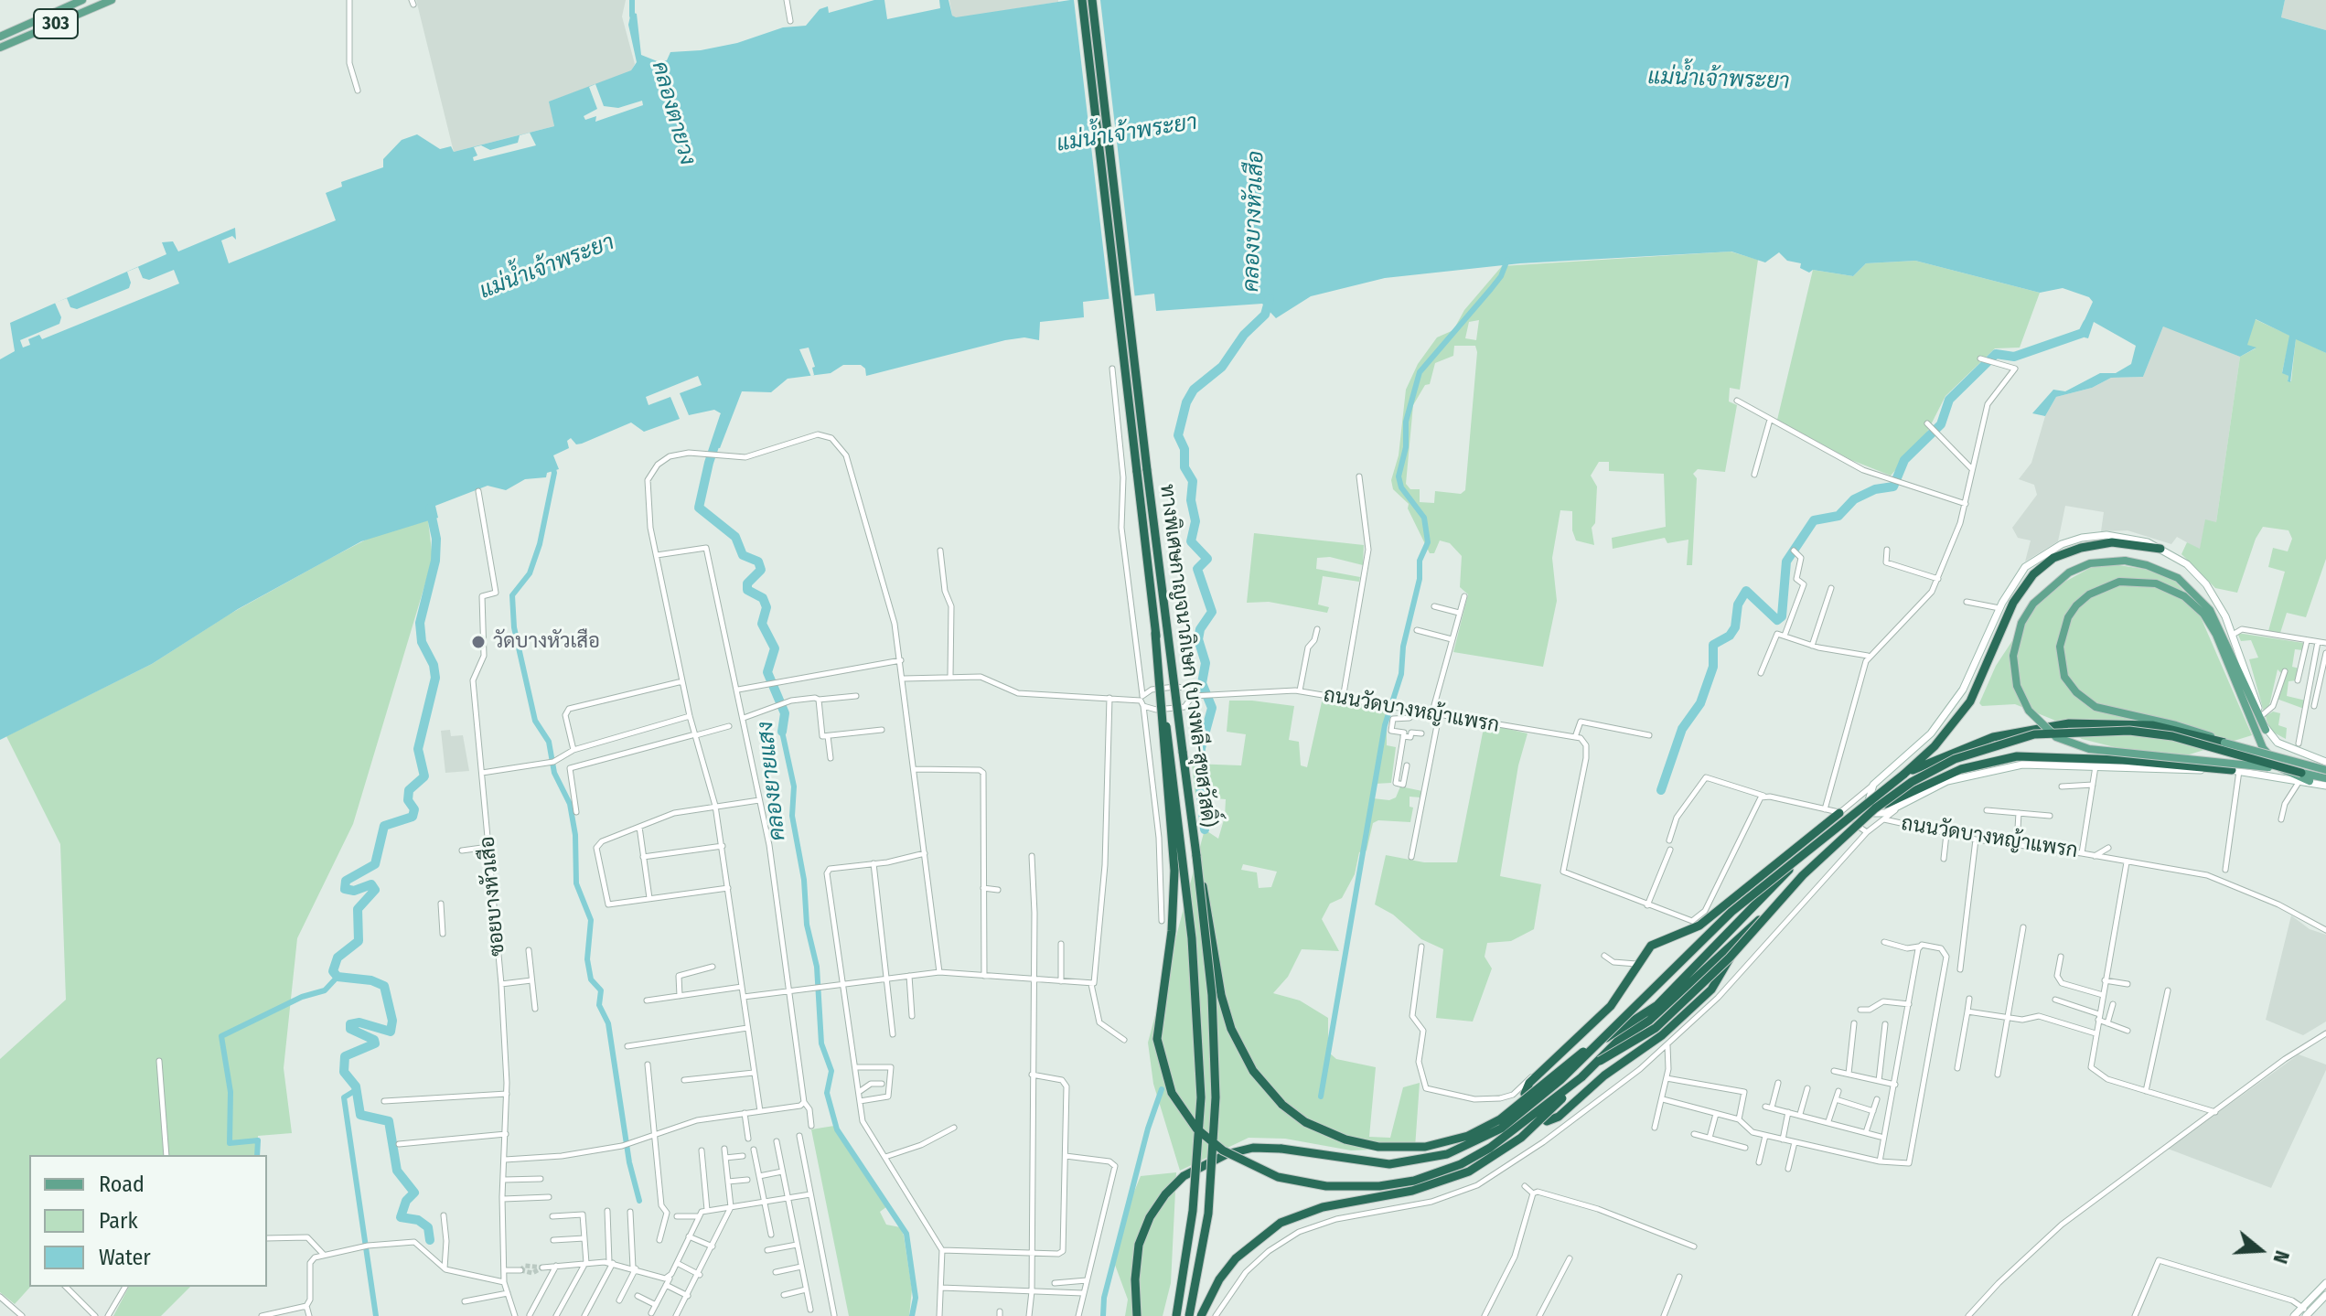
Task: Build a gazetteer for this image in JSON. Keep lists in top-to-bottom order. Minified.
{"streets":{"highway":["ทางพิเศษกาญจนาภิเษก (บางพลี-สุขสวัสดิ์)"],"main road":["303"],"street":["ถนนวัดบางหญ้าแพรก","ซอยบางหัวเสือ"]},"water":["แม่น้ำเจ้าพระยา","คลองตายวง","คลองบางหัวเสือ","คลองยายแสง"],"places":["วัดบางหัวเสือ"],"legend":["Road","Park","Water"],"north":"right"}
